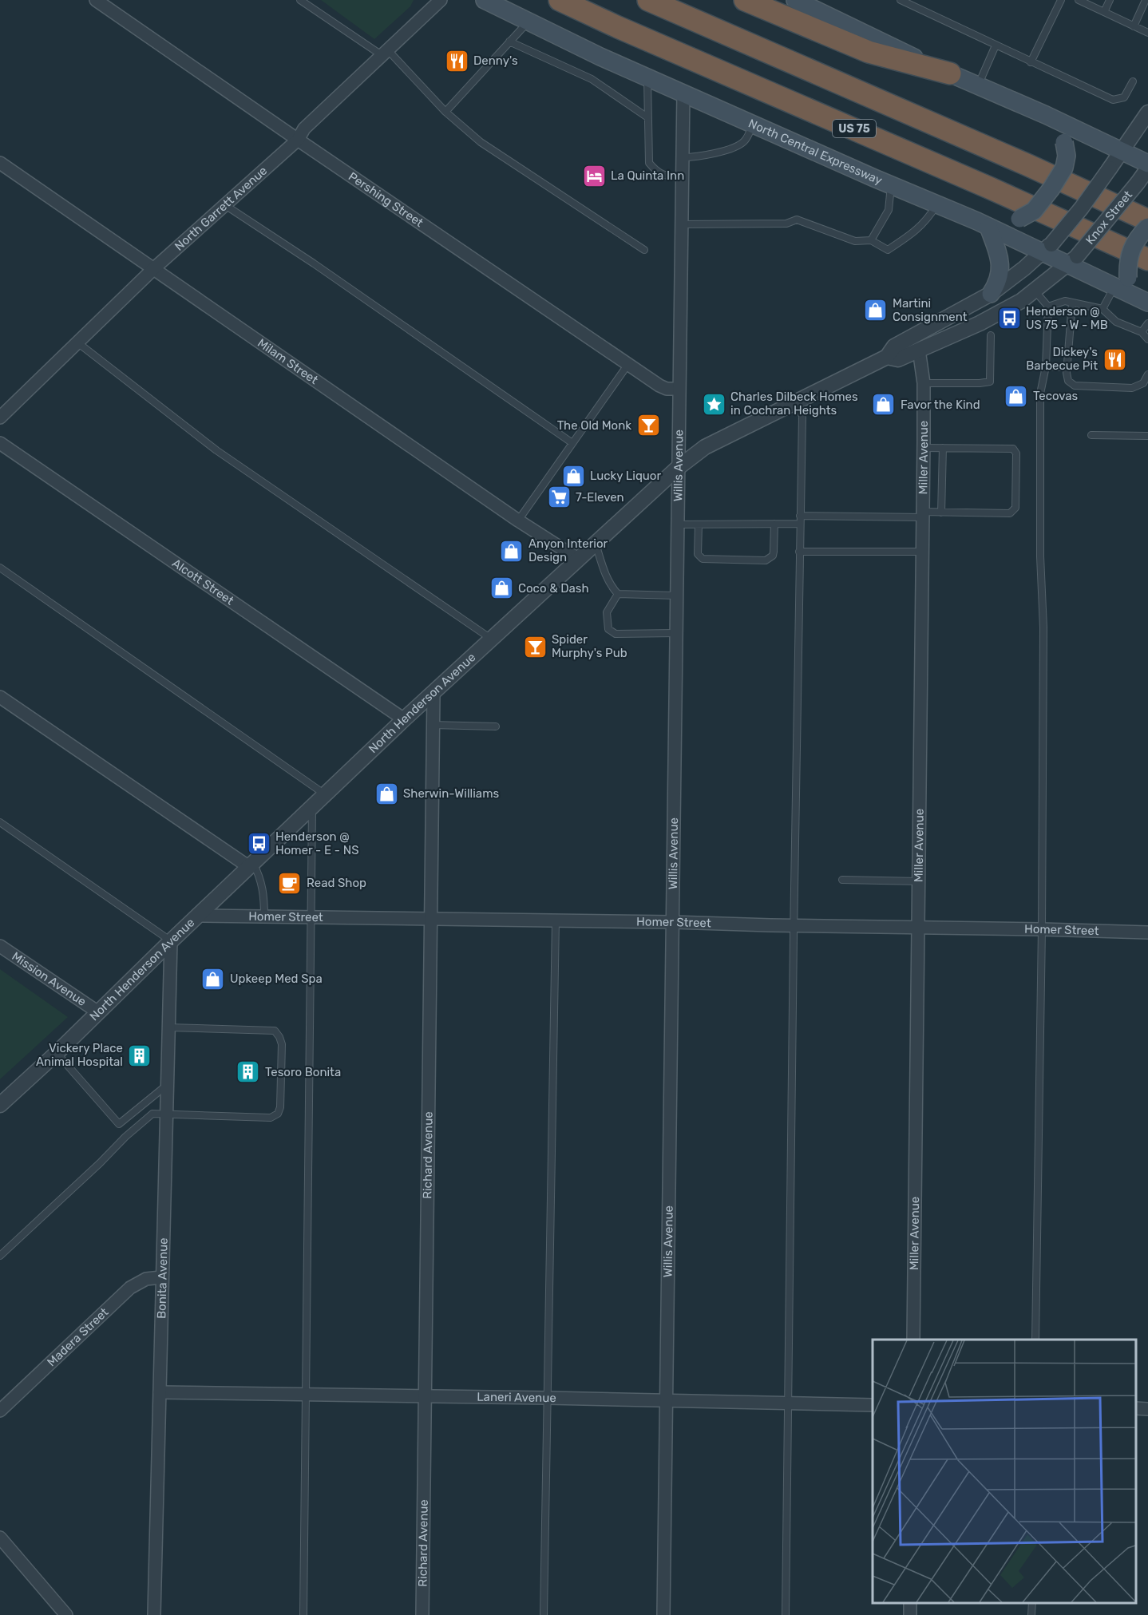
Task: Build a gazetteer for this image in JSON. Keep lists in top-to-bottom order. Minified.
{"streets":{"highway":["US 75"],"main road":["North Central Expressway"],"street":["Pershing Street","North Garrett Avenue","Knox Street","Milam Street","Miller Avenue","Willis Avenue","Alcott Street","North Henderson Avenue","Homer Street","Mission Avenue","Richard Avenue","Bonita Avenue","Madera Street","Laneri Avenue"]},"crossings":[["North Central Expressway","Knox Street"],["North Central Expressway","Willis Avenue"],["North Central Expressway","North Henderson Avenue"],["Pershing Street","North Garrett Avenue"],["Pershing Street","Willis Avenue"],["North Garrett Avenue","Milam Street"],["Knox Street","North Henderson Avenue"],["Milam Street","North Henderson Avenue"],["Miller Avenue","North Henderson Avenue"],["Miller Avenue","Homer Street"],["Willis Avenue","North Henderson Avenue"],["Willis Avenue","Homer Street"],["Willis Avenue","Laneri Avenue"],["Alcott Street","North Henderson Avenue"],["North Henderson Avenue","Homer Street"],["North Henderson Avenue","Mission Avenue"],["North Henderson Avenue","Richard Avenue"],["North Henderson Avenue","Bonita Avenue"],["Homer Street","Richard Avenue"],["Richard Avenue","Laneri Avenue"],["Bonita Avenue","Madera Street"],["Bonita Avenue","Laneri Avenue"]],"places":{"restaurant":["Denny's","Dickey's Barbecue Pit"],"hotel":["La Quinta Inn"],"shop":["Martini Consignment","Tecovas","Favor the Kind","Lucky Liquor","Anyon Interior Design","Coco & Dash","Sherwin-Williams","Upkeep Med Spa"],"bus stop":["Henderson @ US 75 - W - MB","Henderson @ Homer - E - NS"],"place":["Charles Dilbeck Homes in Cochran Heights"],"bar":["The Old Monk","Spider Murphy's Pub"],"supermarket":["7-Eleven"],"cafe":["Read Shop"],"building":["Vickery Place Animal Hospital","Tesoro Bonita"]}}
